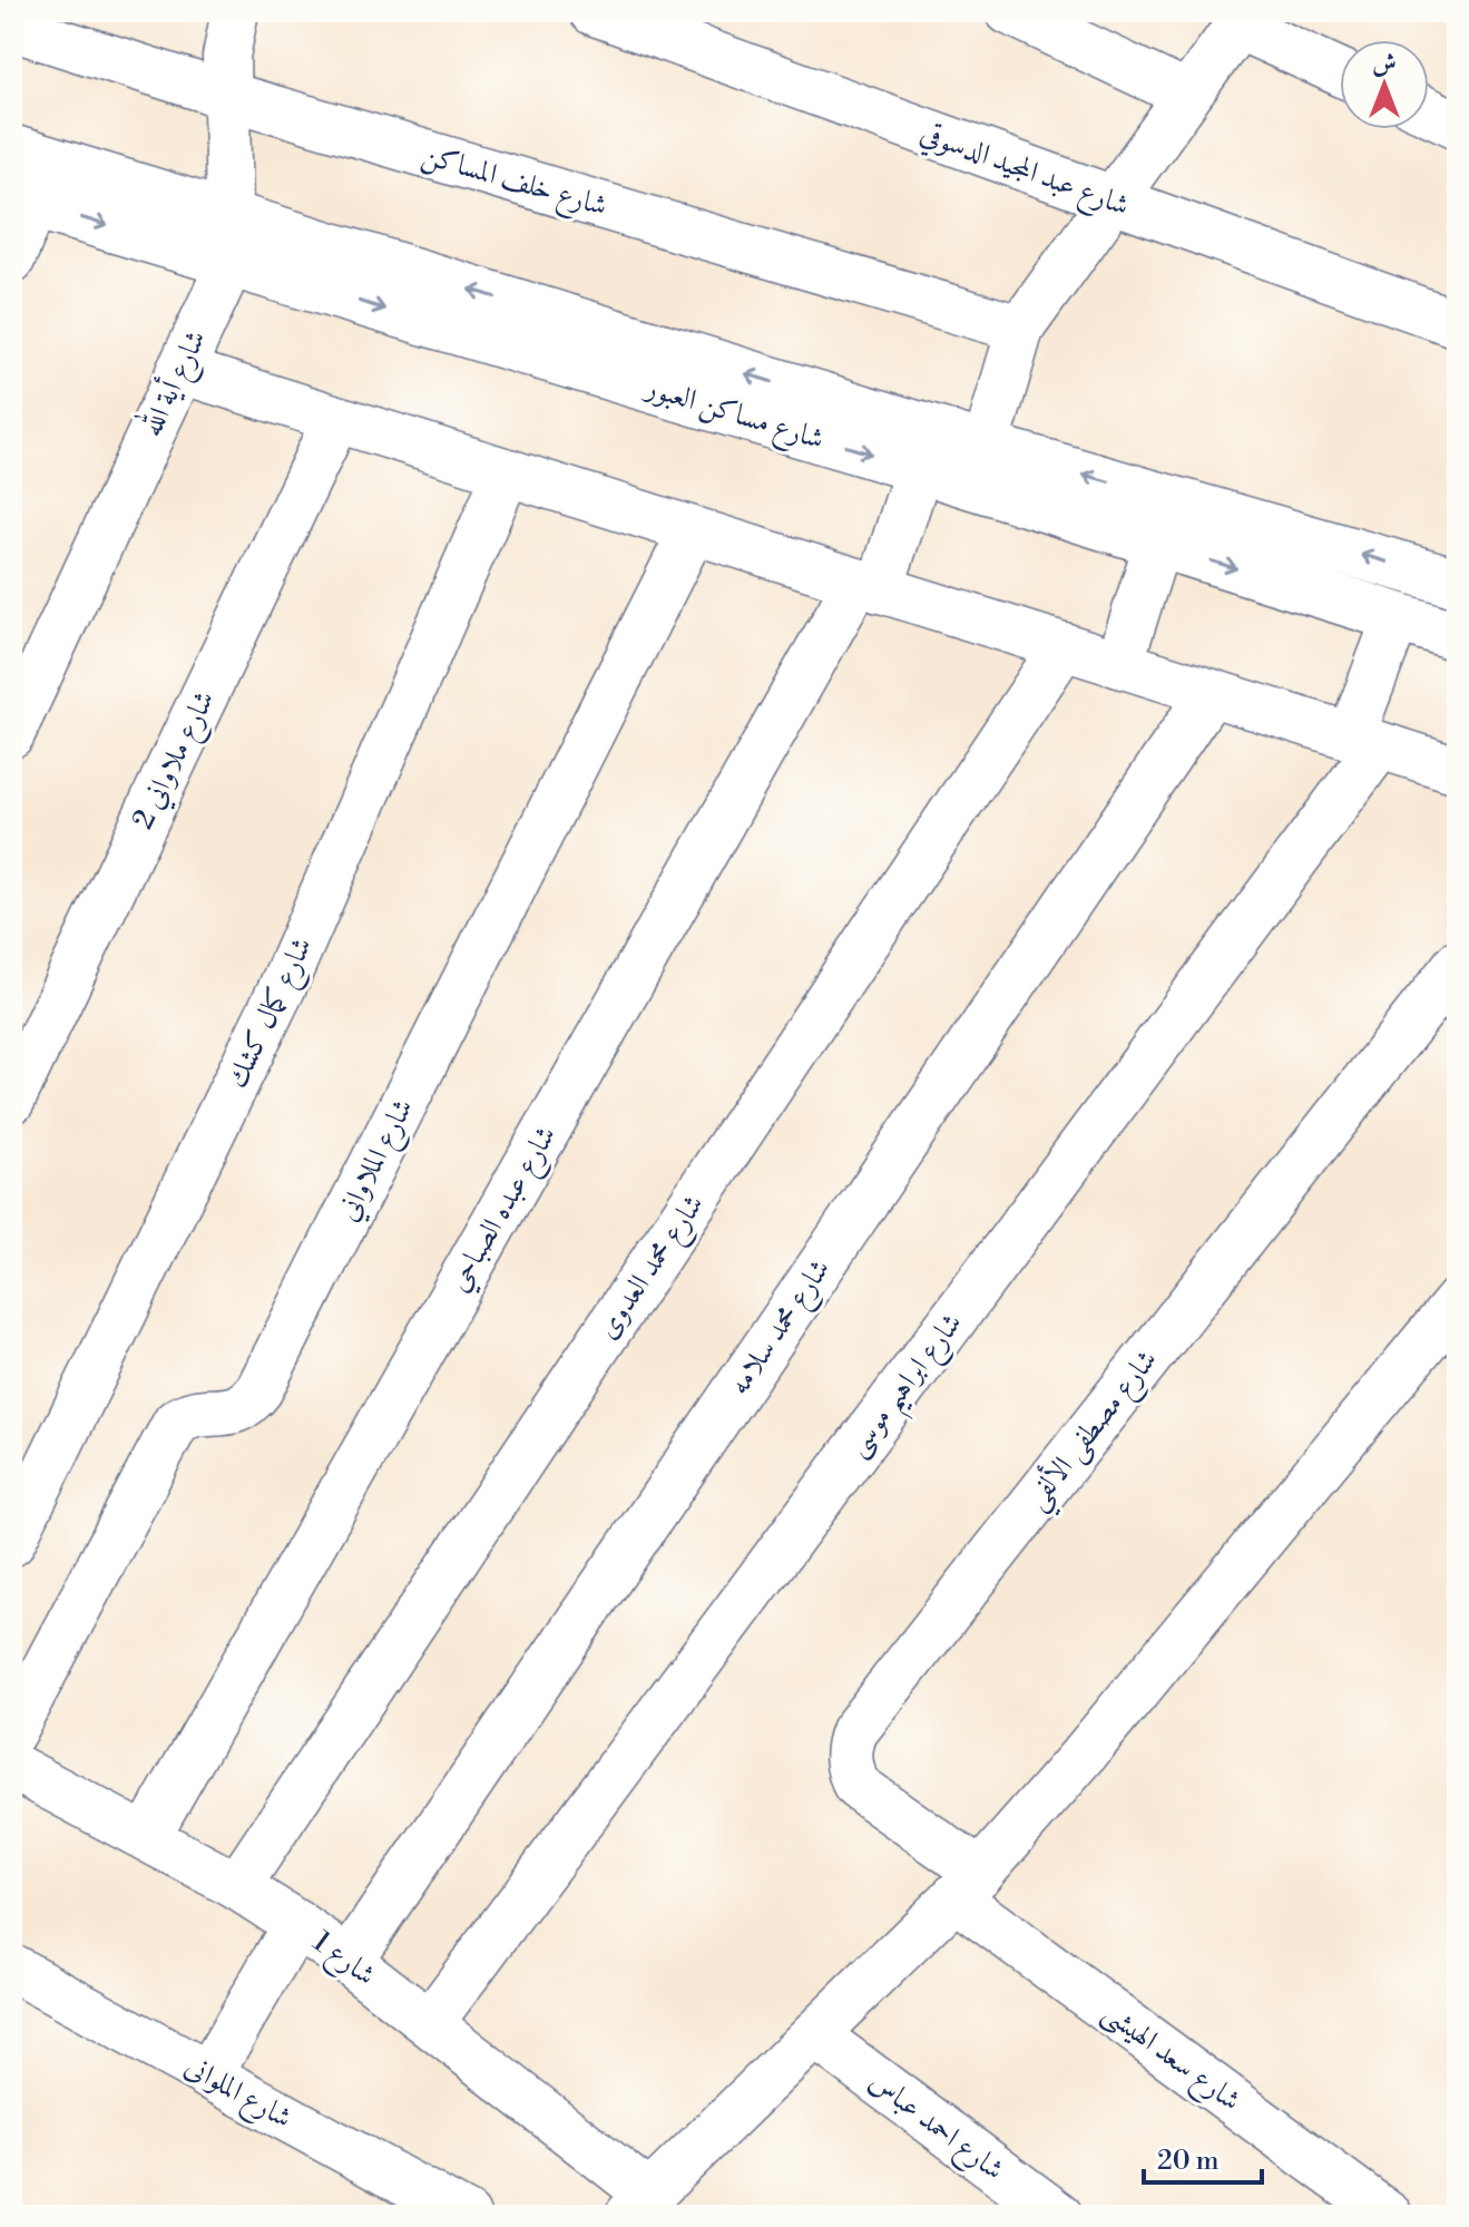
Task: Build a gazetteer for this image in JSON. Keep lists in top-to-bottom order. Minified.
{"streets":{"main road":["شارع مساكن العبور"],"street":["شارع عبد المجيد الدسوقي","شارع خلف المساكن","شارع أية الله","شارع ملاواني 2","شارع كمال كشك","شارع الملاواني","شارع عبده الصباحي","شارع محمد العدوى","شارع محمد سلامه","شارع ابراهيم موسى","شارع مصطفى الألفي","شارع 1","شارع سعد الهيشى","شارع الملوانى","شارع احمد عباس"]},"crossings":[["شارع خلف المساكن","شارع أية الله"],["شارع أية الله","شارع مساكن العبور"],["شارع مساكن العبور","شارع عبده الصباحي"],["شارع مساكن العبور","شارع ابراهيم موسى"],["شارع عبده الصباحي","شارع 1"],["شارع محمد العدوى","شارع 1"],["شارع محمد سلامه","شارع 1"],["شارع ابراهيم موسى","شارع 1"],["شارع مصطفى الألفي","شارع سعد الهيشى"]],"scale_bar":"20 m","north":"top"}
